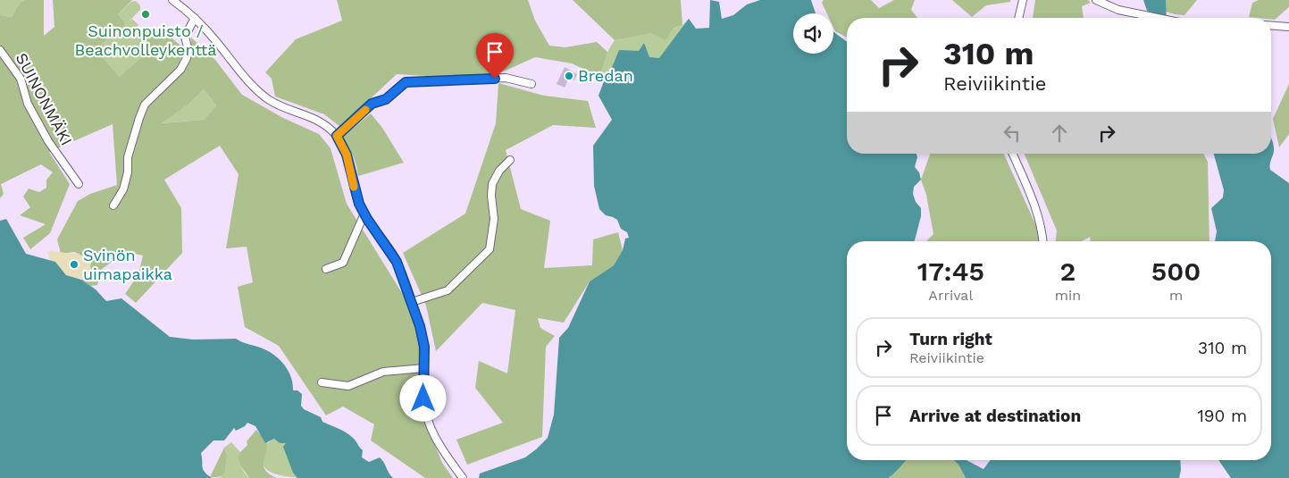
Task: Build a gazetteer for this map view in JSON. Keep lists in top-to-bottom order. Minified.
{"streets":{"street":["SUINONMÄKI"]},"places":["Suinonpuisto / Beachvolleykenttä","Bredan","Svinön uimapaikka"],"page":{"turn":["310 m","Reiviikintie"],"eta":["17:45","Arrival","2","min","500","m"],"list":[{"name":"Turn right","note":"Reiviikintie","value":"310 m"},{"name":"Arrive at destination","value":"190 m"}]}}
